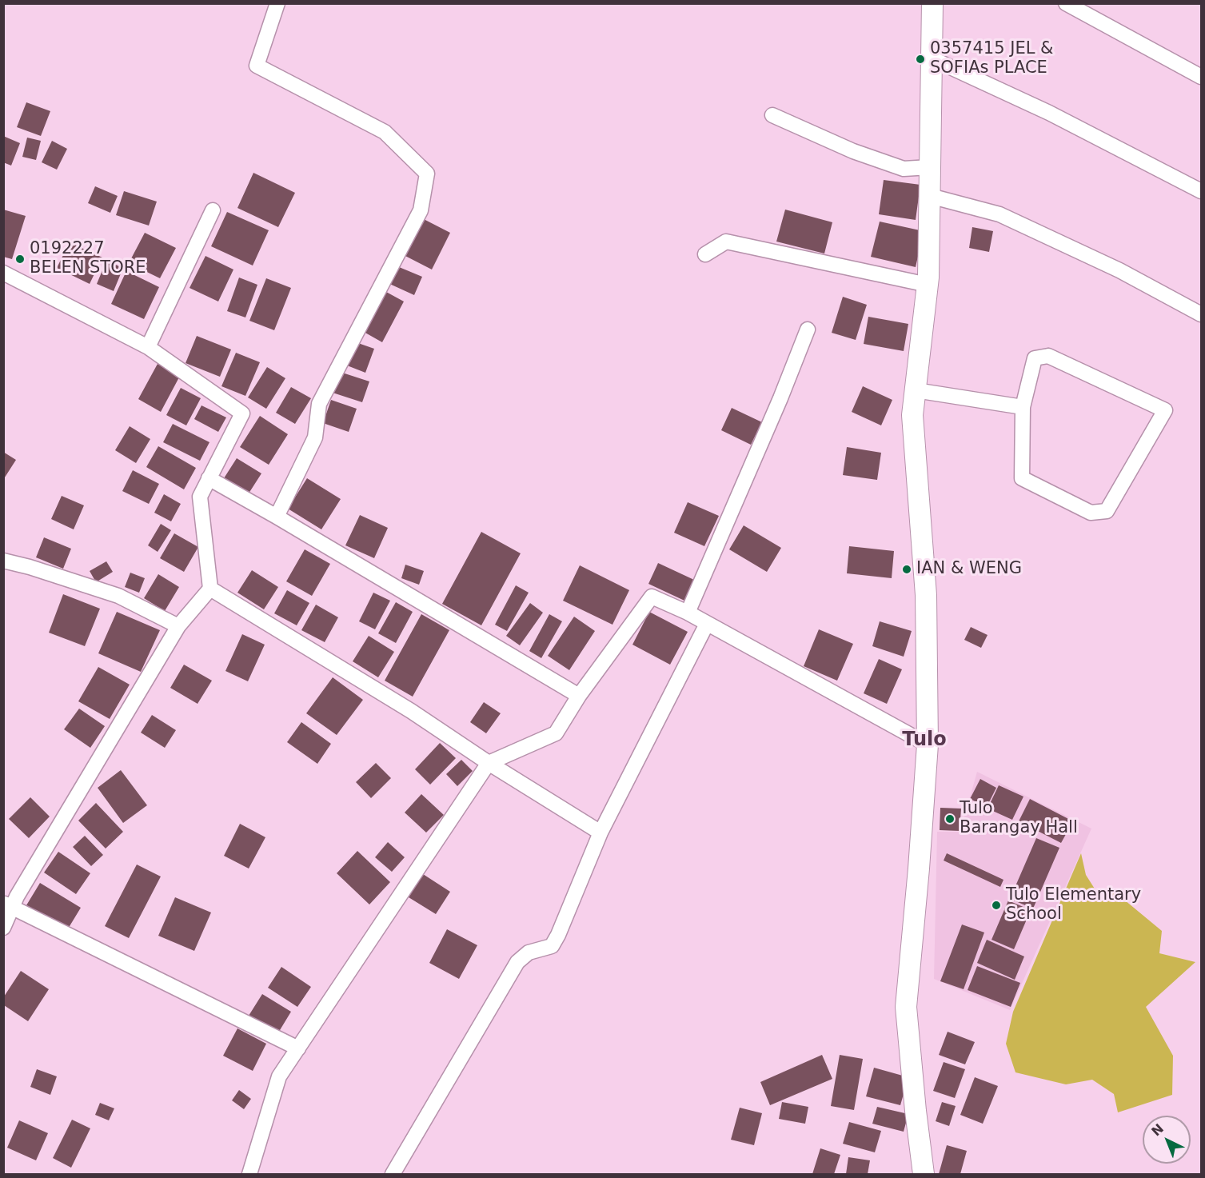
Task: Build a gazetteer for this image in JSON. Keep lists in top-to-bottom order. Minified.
{"districts":["Tulo"],"places":["0357415 JEL & SOFIAs PLACE","0192227 BELEN STORE","IAN & WENG","Tulo Barangay Hall","Tulo Elementary School"],"north":"top left"}
